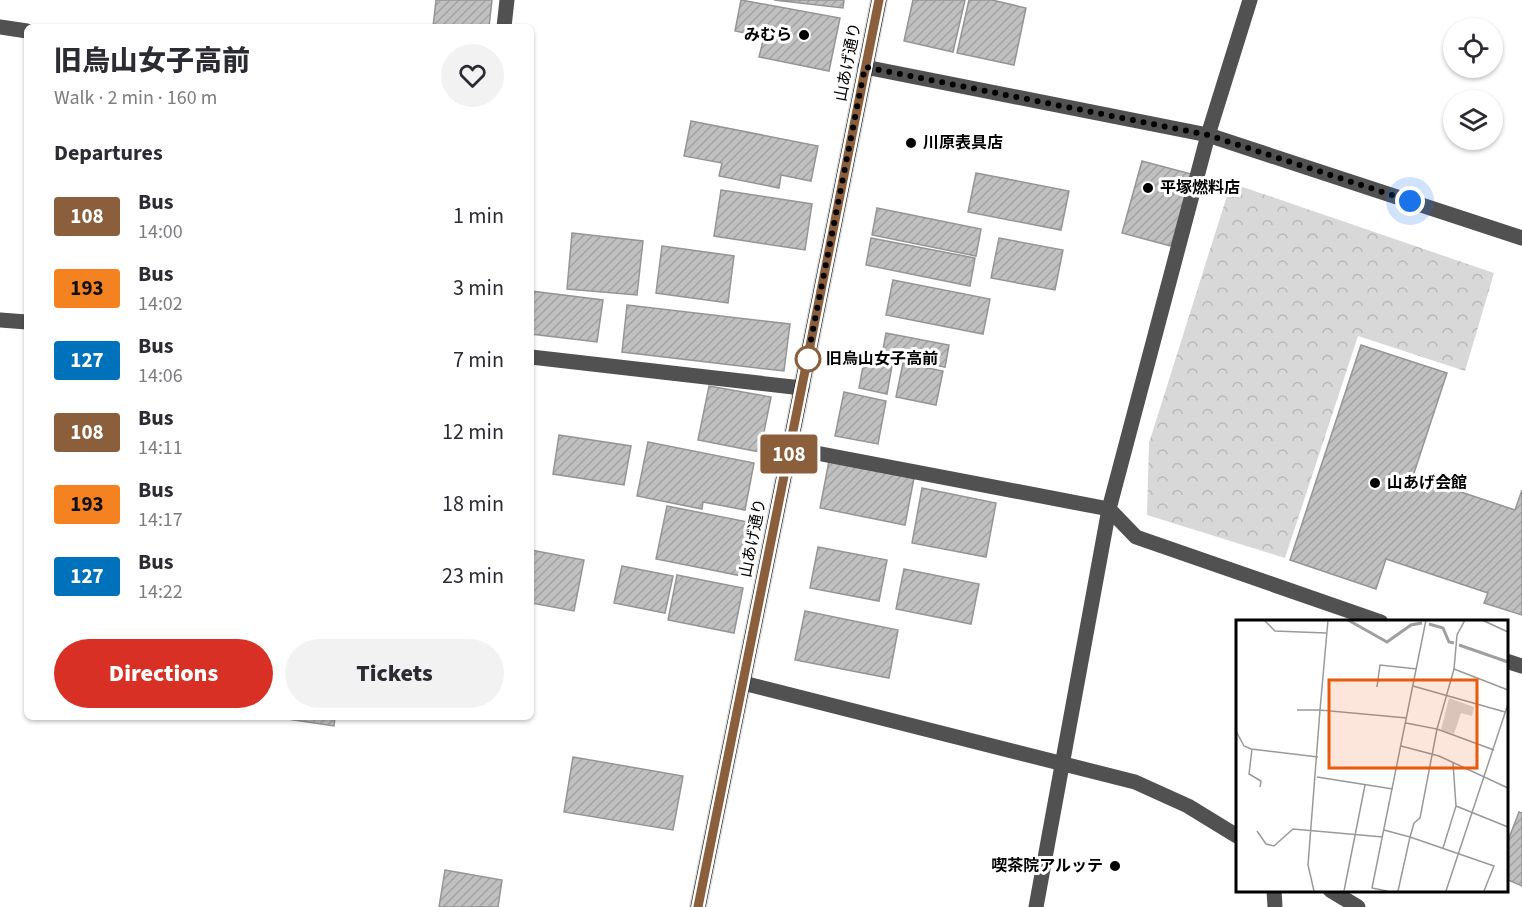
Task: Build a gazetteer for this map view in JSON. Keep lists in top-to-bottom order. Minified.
{"streets":{"main road":["山あげ通り"]},"places":["みむら","川原表具店","平塚燃料店","旧烏山女子高前","山あげ会館","喫茶院アルッテ"],"lines":["bus line 108"],"page":{"on_map":"108","heading":[["旧烏山女子高前","Walk · 2 min · 160 m"],"Departures"],"list":[{"mark":"108","name":"Bus","note":"14:00","value":"1 min"},{"mark":"193","name":"Bus","note":"14:02","value":"3 min"},{"mark":"127","name":"Bus","note":"14:06","value":"7 min"},{"mark":"108","name":"Bus","note":"14:11","value":"12 min"},{"mark":"193","name":"Bus","note":"14:17","value":"18 min"},{"mark":"127","name":"Bus","note":"14:22","value":"23 min"}],"buttons":["Directions","Tickets"]}}
